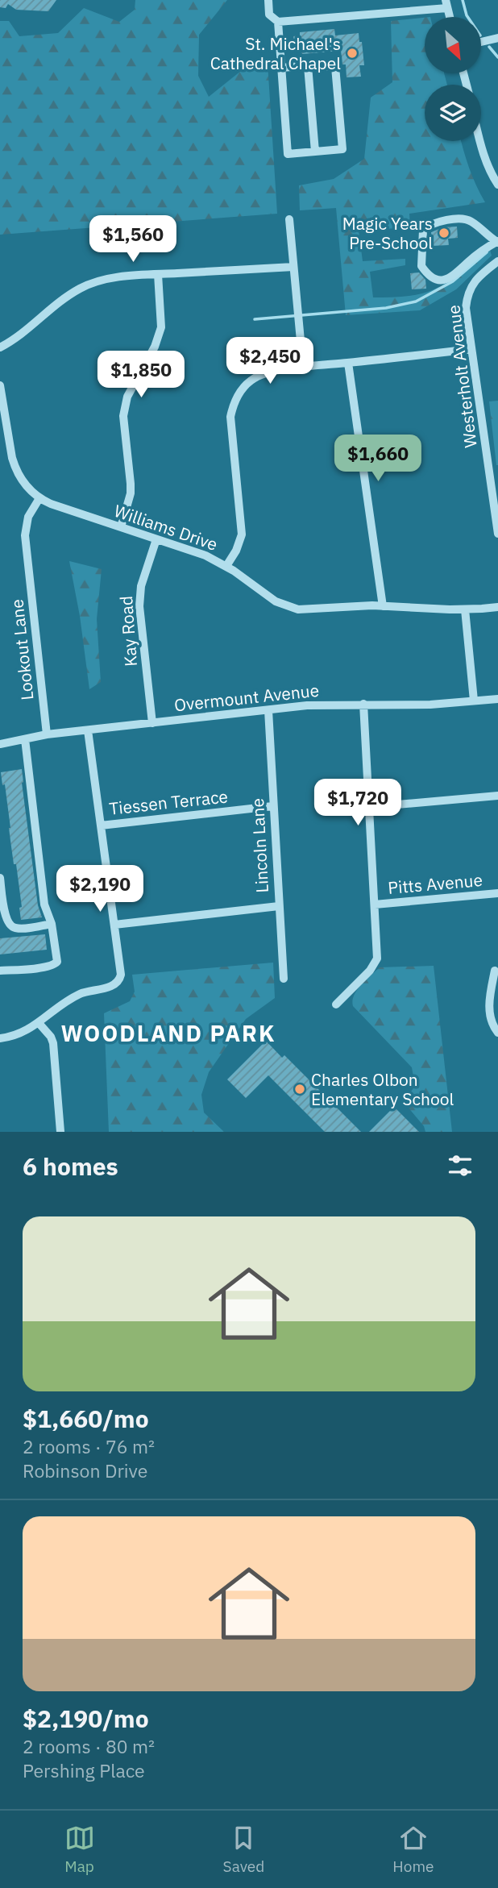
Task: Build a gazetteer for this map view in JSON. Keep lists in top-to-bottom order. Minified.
{"streets":{"street":["Westerholt Avenue","Williams Drive","Kay Road","Lookout Lane","Overmount Avenue","Tiessen Terrace","Lincoln Lane","Pitts Avenue"]},"crossings":[["Williams Drive","Kay Road"],["Williams Drive","Lookout Lane"],["Kay Road","Overmount Avenue"],["Lookout Lane","Overmount Avenue"],["Overmount Avenue","Lincoln Lane"],["Tiessen Terrace","Lincoln Lane"]],"districts":["WOODLAND PARK"],"places":["St. Michael's Cathedral Chapel","Magic Years Pre-School","Charles Olbon Elementary School"],"north":"bottom right","page":{"price":["$1,560","$2,450","$1,850","$1,660","$1,720","$2,190"],"heading":"6 homes","list":[{"name":"$1,660/mo","note":"2 rooms · 76 m² · Robinson Drive"},{"name":"$2,190/mo","note":"2 rooms · 80 m² · Pershing Place"}],"tabs":["Map","Saved","Home"]}}
